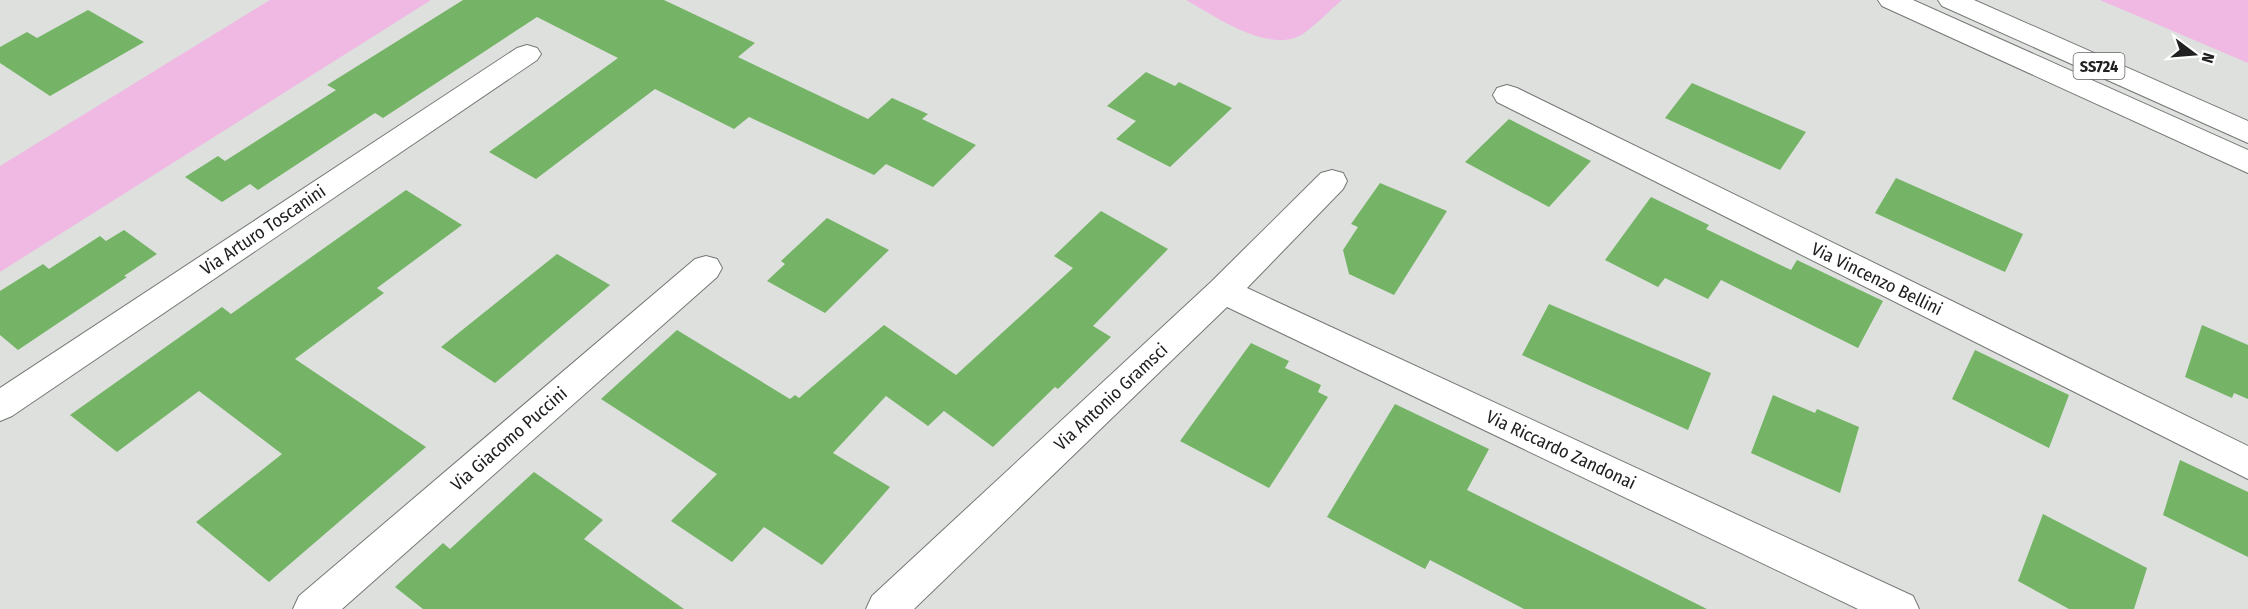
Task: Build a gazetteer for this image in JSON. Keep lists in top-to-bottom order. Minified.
{"streets":{"main road":["SS724","Via Arturo Toscanini","Via Vincenzo Bellini","Via Antonio Gramsci","Via Giacomo Puccini","Via Riccardo Zandonai"]},"crossings":[["Via Antonio Gramsci","Via Riccardo Zandonai"]],"north":"right"}
